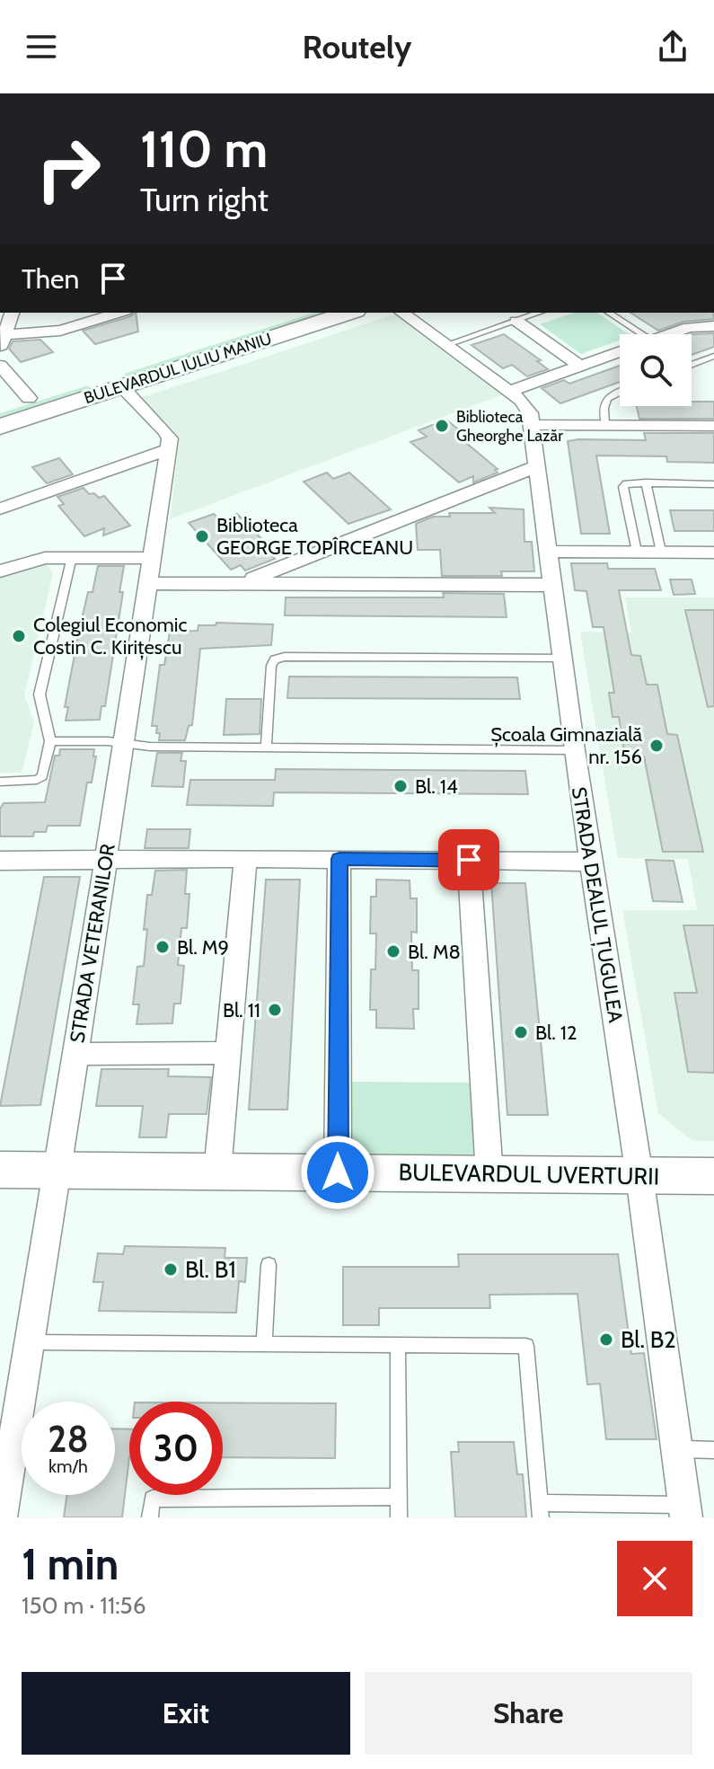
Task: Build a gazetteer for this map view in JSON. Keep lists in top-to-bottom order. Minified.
{"streets":{"main road":["BULEVARDUL IULIU MANIU","BULEVARDUL UVERTURII"],"street":["STRADA DEALUL ȚUGULEA","STRADA VETERANILOR"]},"crossings":[["STRADA DEALUL ȚUGULEA","BULEVARDUL UVERTURII"],["STRADA VETERANILOR","BULEVARDUL UVERTURII"]],"places":["Biblioteca Gheorghe Lazăr","Biblioteca GEORGE TOPÎRCEANU","Colegiul Economic Costin C. Kirițescu","Școala Gimnazială nr. 156","Bl. 14","Bl. M9","Bl. M8","Bl. 11","Bl. 12","Bl. B1","Bl. B2"],"page":{"header":"Routely","turn":["110 m","Turn right"],"then":"Then","speed":"28 km/h","limit":"30","heading":["1 min","150 m · 11:56"],"buttons":["Exit","Share"]}}
